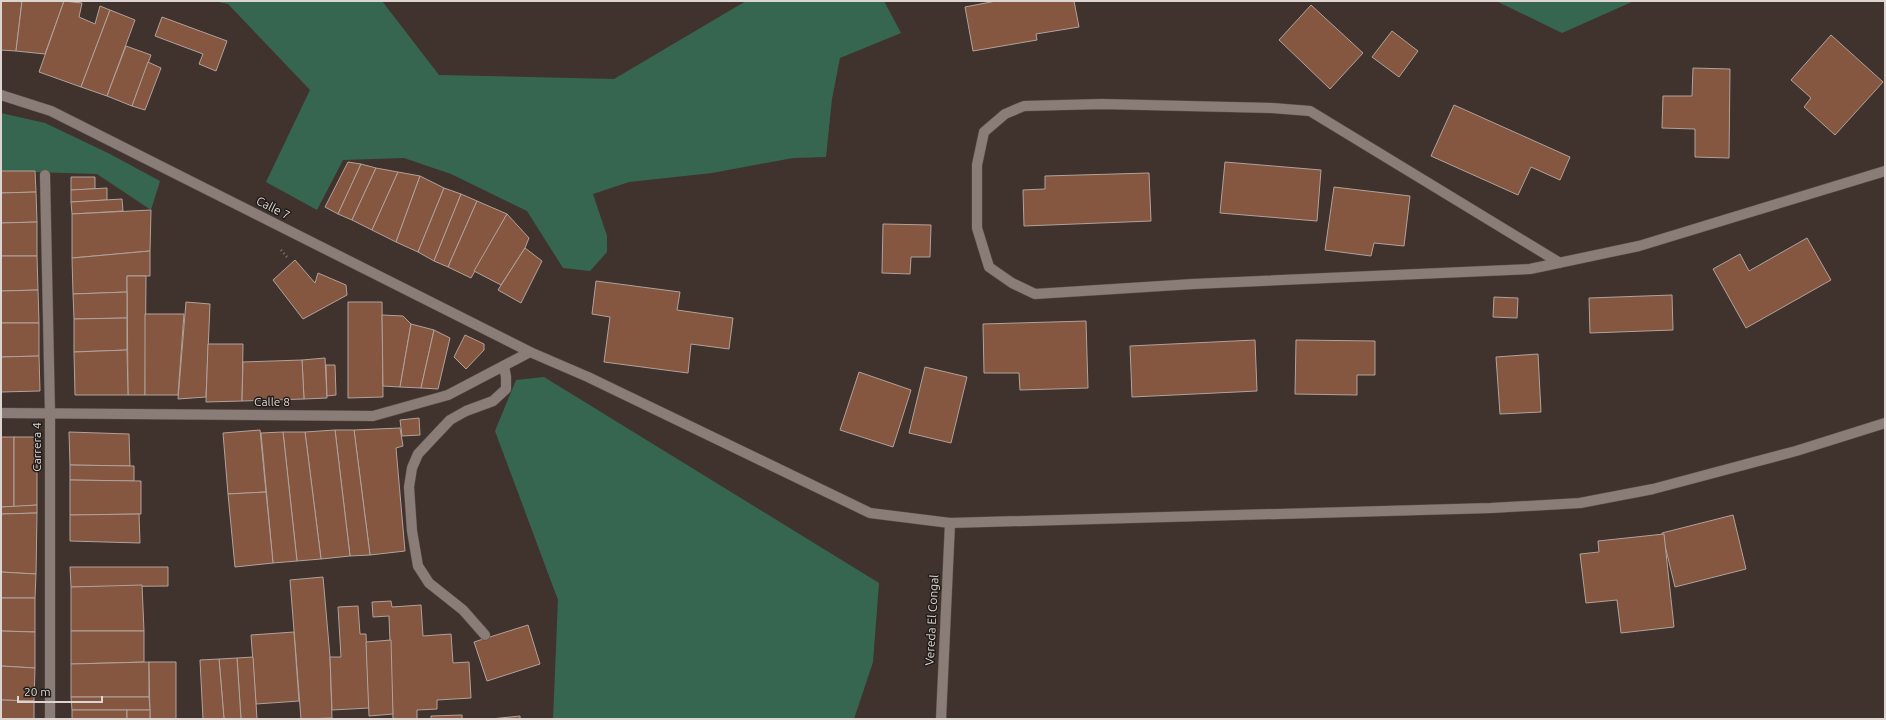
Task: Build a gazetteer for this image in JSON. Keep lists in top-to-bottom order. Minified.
{"streets":{"street":["Calle 7","Calle 8","Carrera 4","Vereda El Congal"]},"crossings":[["Calle 7","Calle 8"],["Calle 7","Vereda El Congal"],["Calle 8","Carrera 4"]],"scale_bar":"20 m"}
